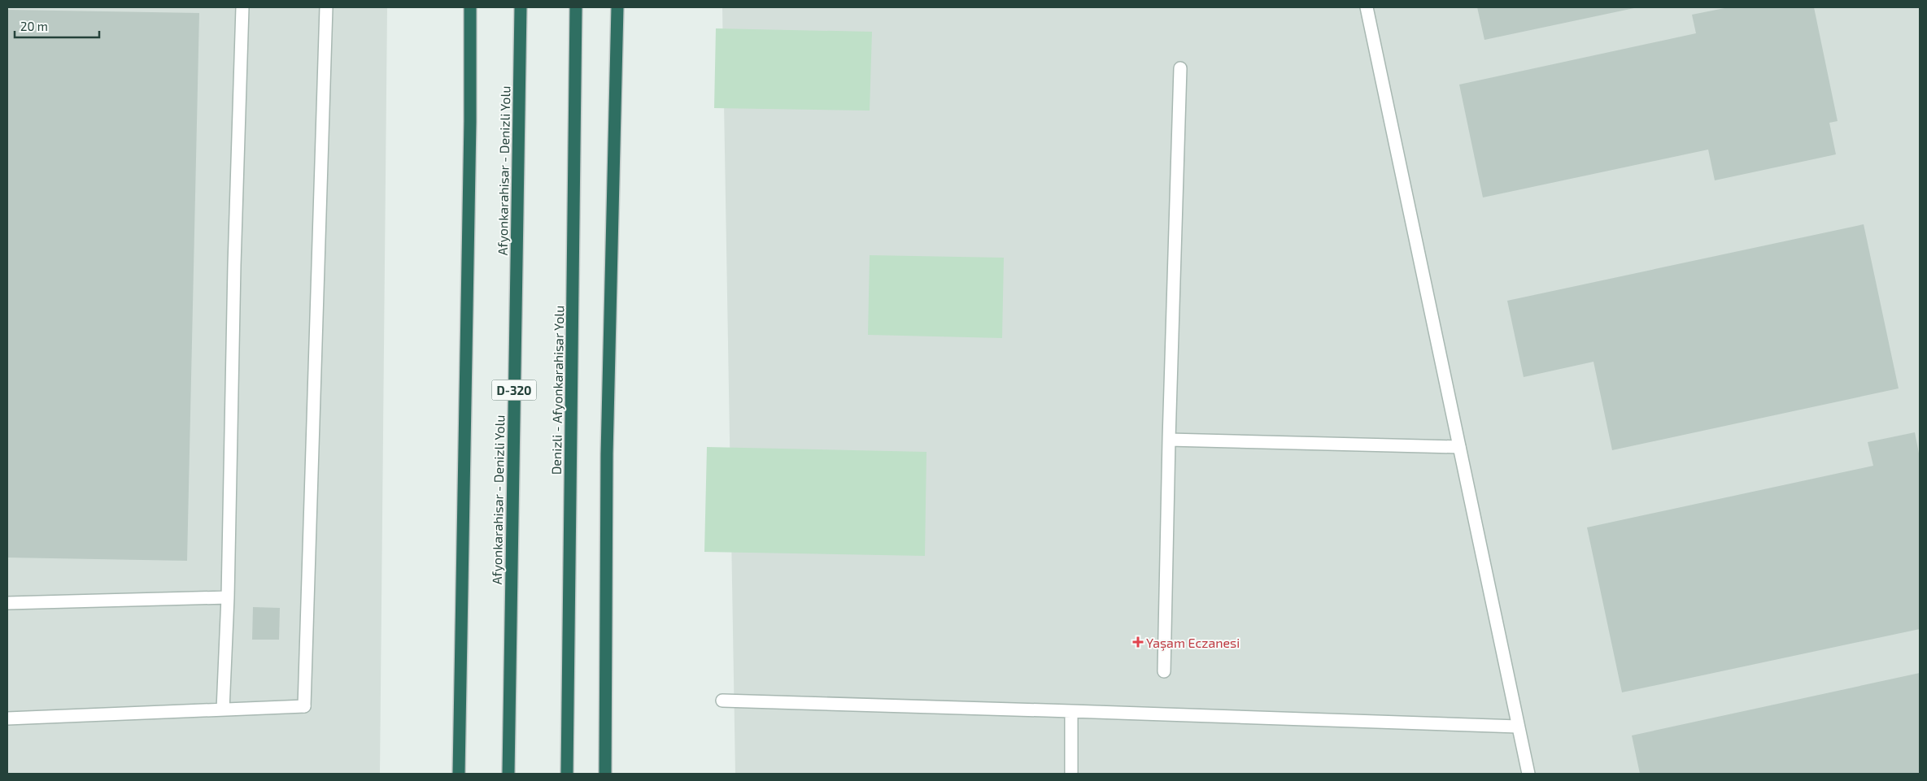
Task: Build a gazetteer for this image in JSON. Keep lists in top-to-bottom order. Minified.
{"streets":{"highway":["Afyonkarahisar - Denizli Yolu","D-320","Denizli - Afyonkarahisar Yolu"]},"places":{"health":["Yaşam Eczanesi"]},"scale_bar":"20 m"}
